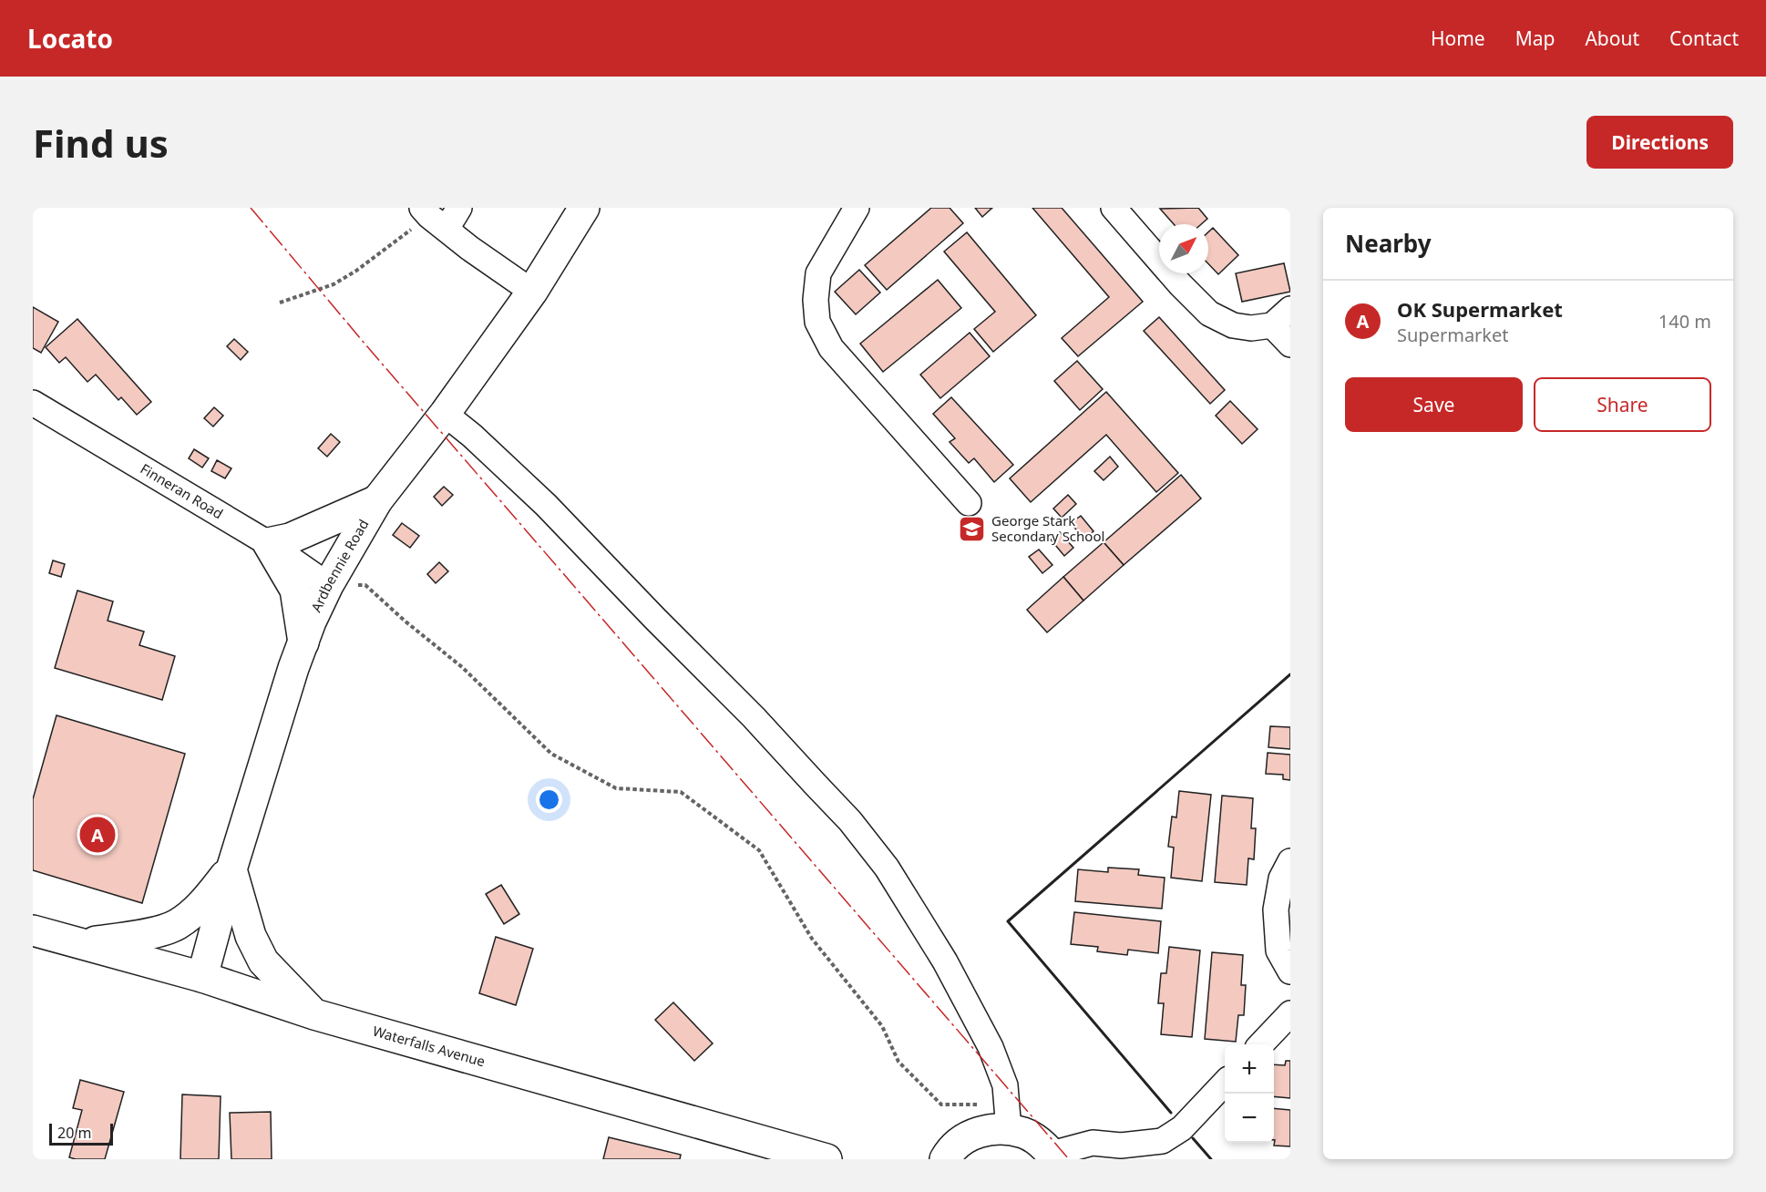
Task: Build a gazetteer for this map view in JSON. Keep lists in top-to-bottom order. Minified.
{"streets":{"main road":["Ardbennie Road","Waterfalls Avenue"],"street":["Finneran Road"]},"crossings":[["Finneran Road","Ardbennie Road"],["Ardbennie Road","Waterfalls Avenue"]],"places":{"school or university":["George Stark Secondary School"]},"scale_bar":"20 m","north":"top right","page":{"header":"Locato","nav":["Home","Map","About","Contact"],"buttons":["Directions",["Save","Share"]],"title":"Find us","heading":"Nearby","list":[{"mark":"A","name":"OK Supermarket","note":"Supermarket","value":"140 m"}],"pins":"A","map_buttons":["+","−"],"scale":"20 m"}}
